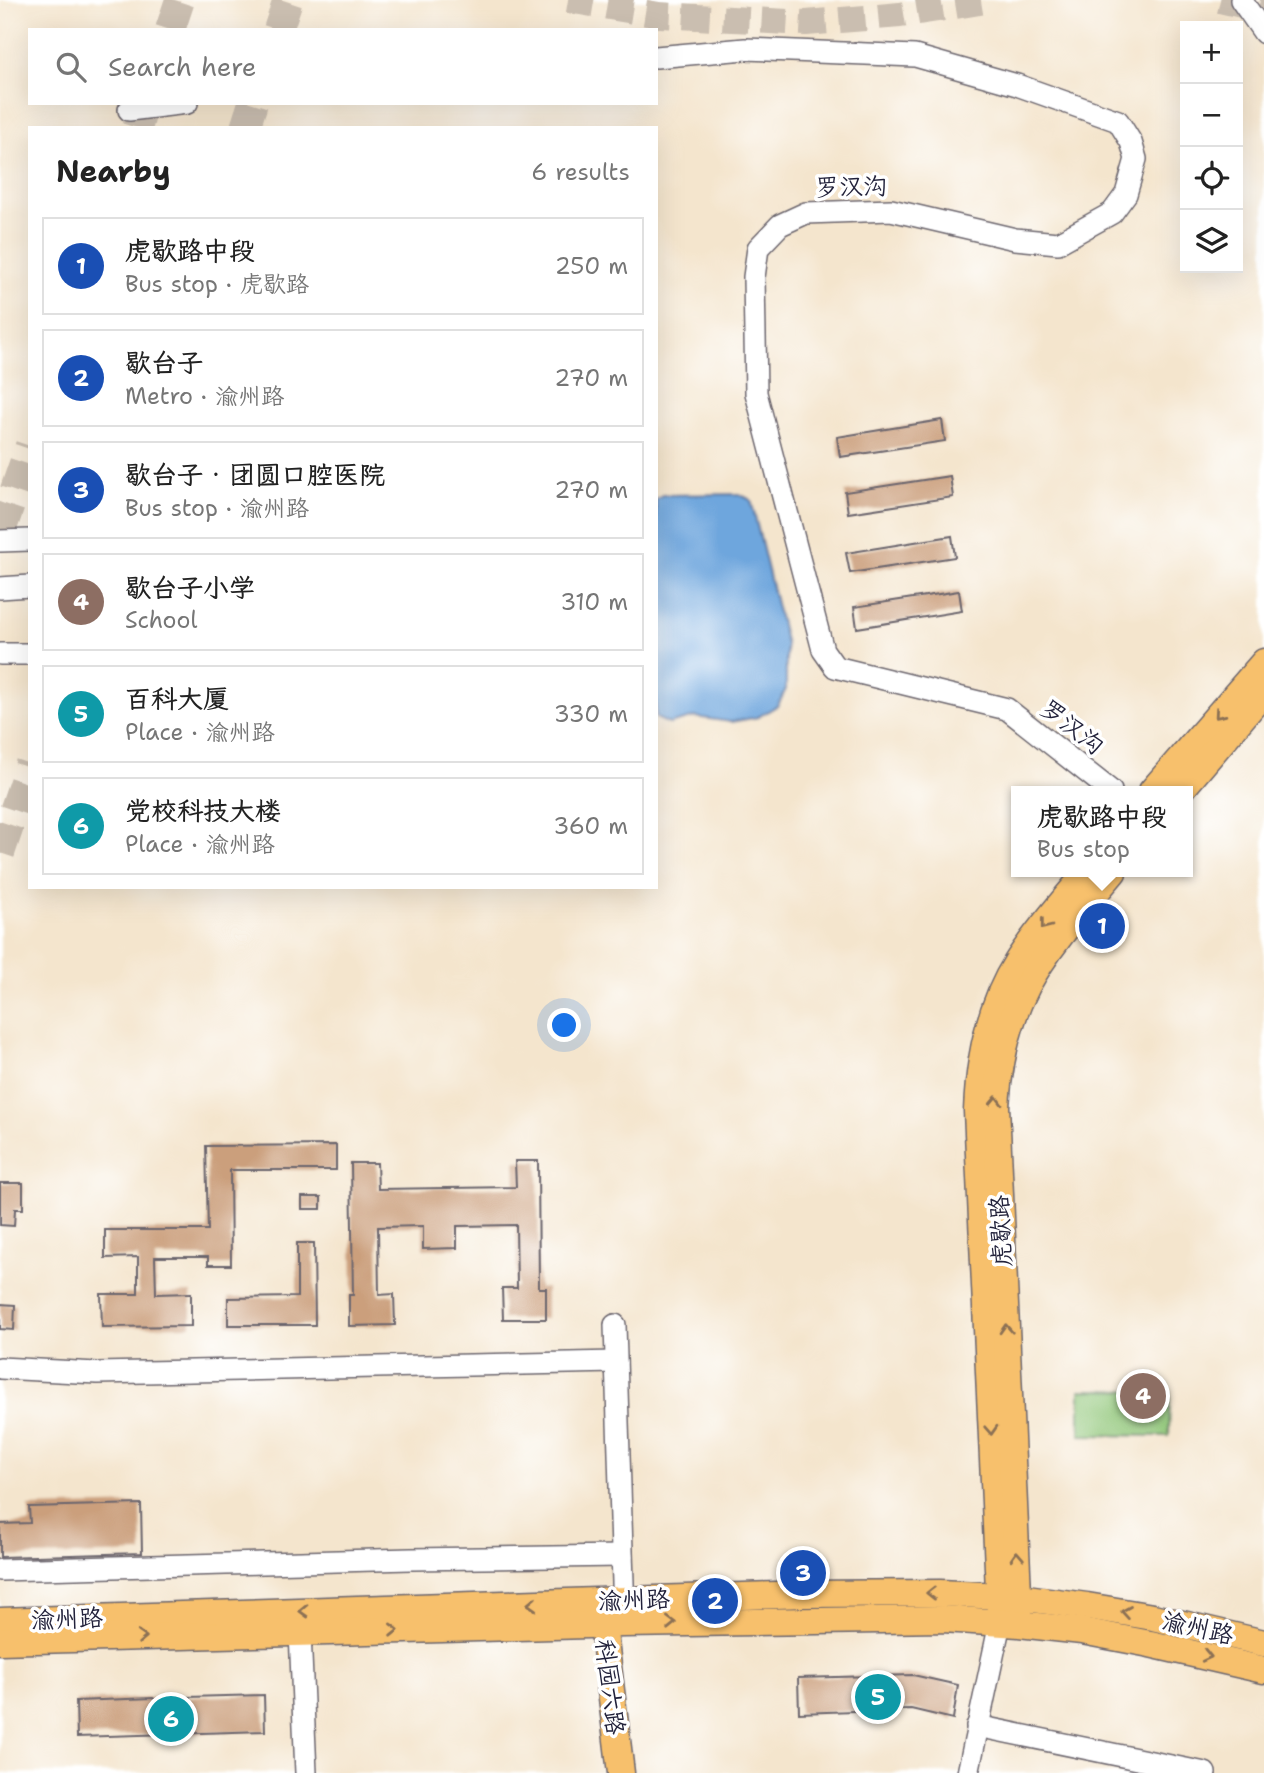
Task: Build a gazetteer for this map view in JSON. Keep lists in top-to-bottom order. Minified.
{"streets":{"main road":["虎歇路","渝州路","科园六路"],"street":["罗汉沟"]},"crossings":[["虎歇路","渝州路"],["渝州路","科园六路"]],"page":{"map_buttons":["+","−"],"search":"Search here","heading":["Nearby","6 results"],"list":[{"mark":"1","name":"虎歇路中段","note":"Bus stop · 虎歇路","value":"250 m"},{"mark":"2","name":"歇台子","note":"Metro · 渝州路","value":"270 m"},{"mark":"3","name":"歇台子‧团圆口腔医院","note":"Bus stop · 渝州路","value":"270 m"},{"mark":"4","name":"歇台子小学","note":"School","value":"310 m"},{"mark":"5","name":"百科大厦","note":"Place · 渝州路","value":"330 m"},{"mark":"6","name":"党校科技大楼","note":"Place · 渝州路","value":"360 m"}],"popup":["虎歇路中段","Bus stop"],"pins":["1","4","3","2","5","6"]}}
